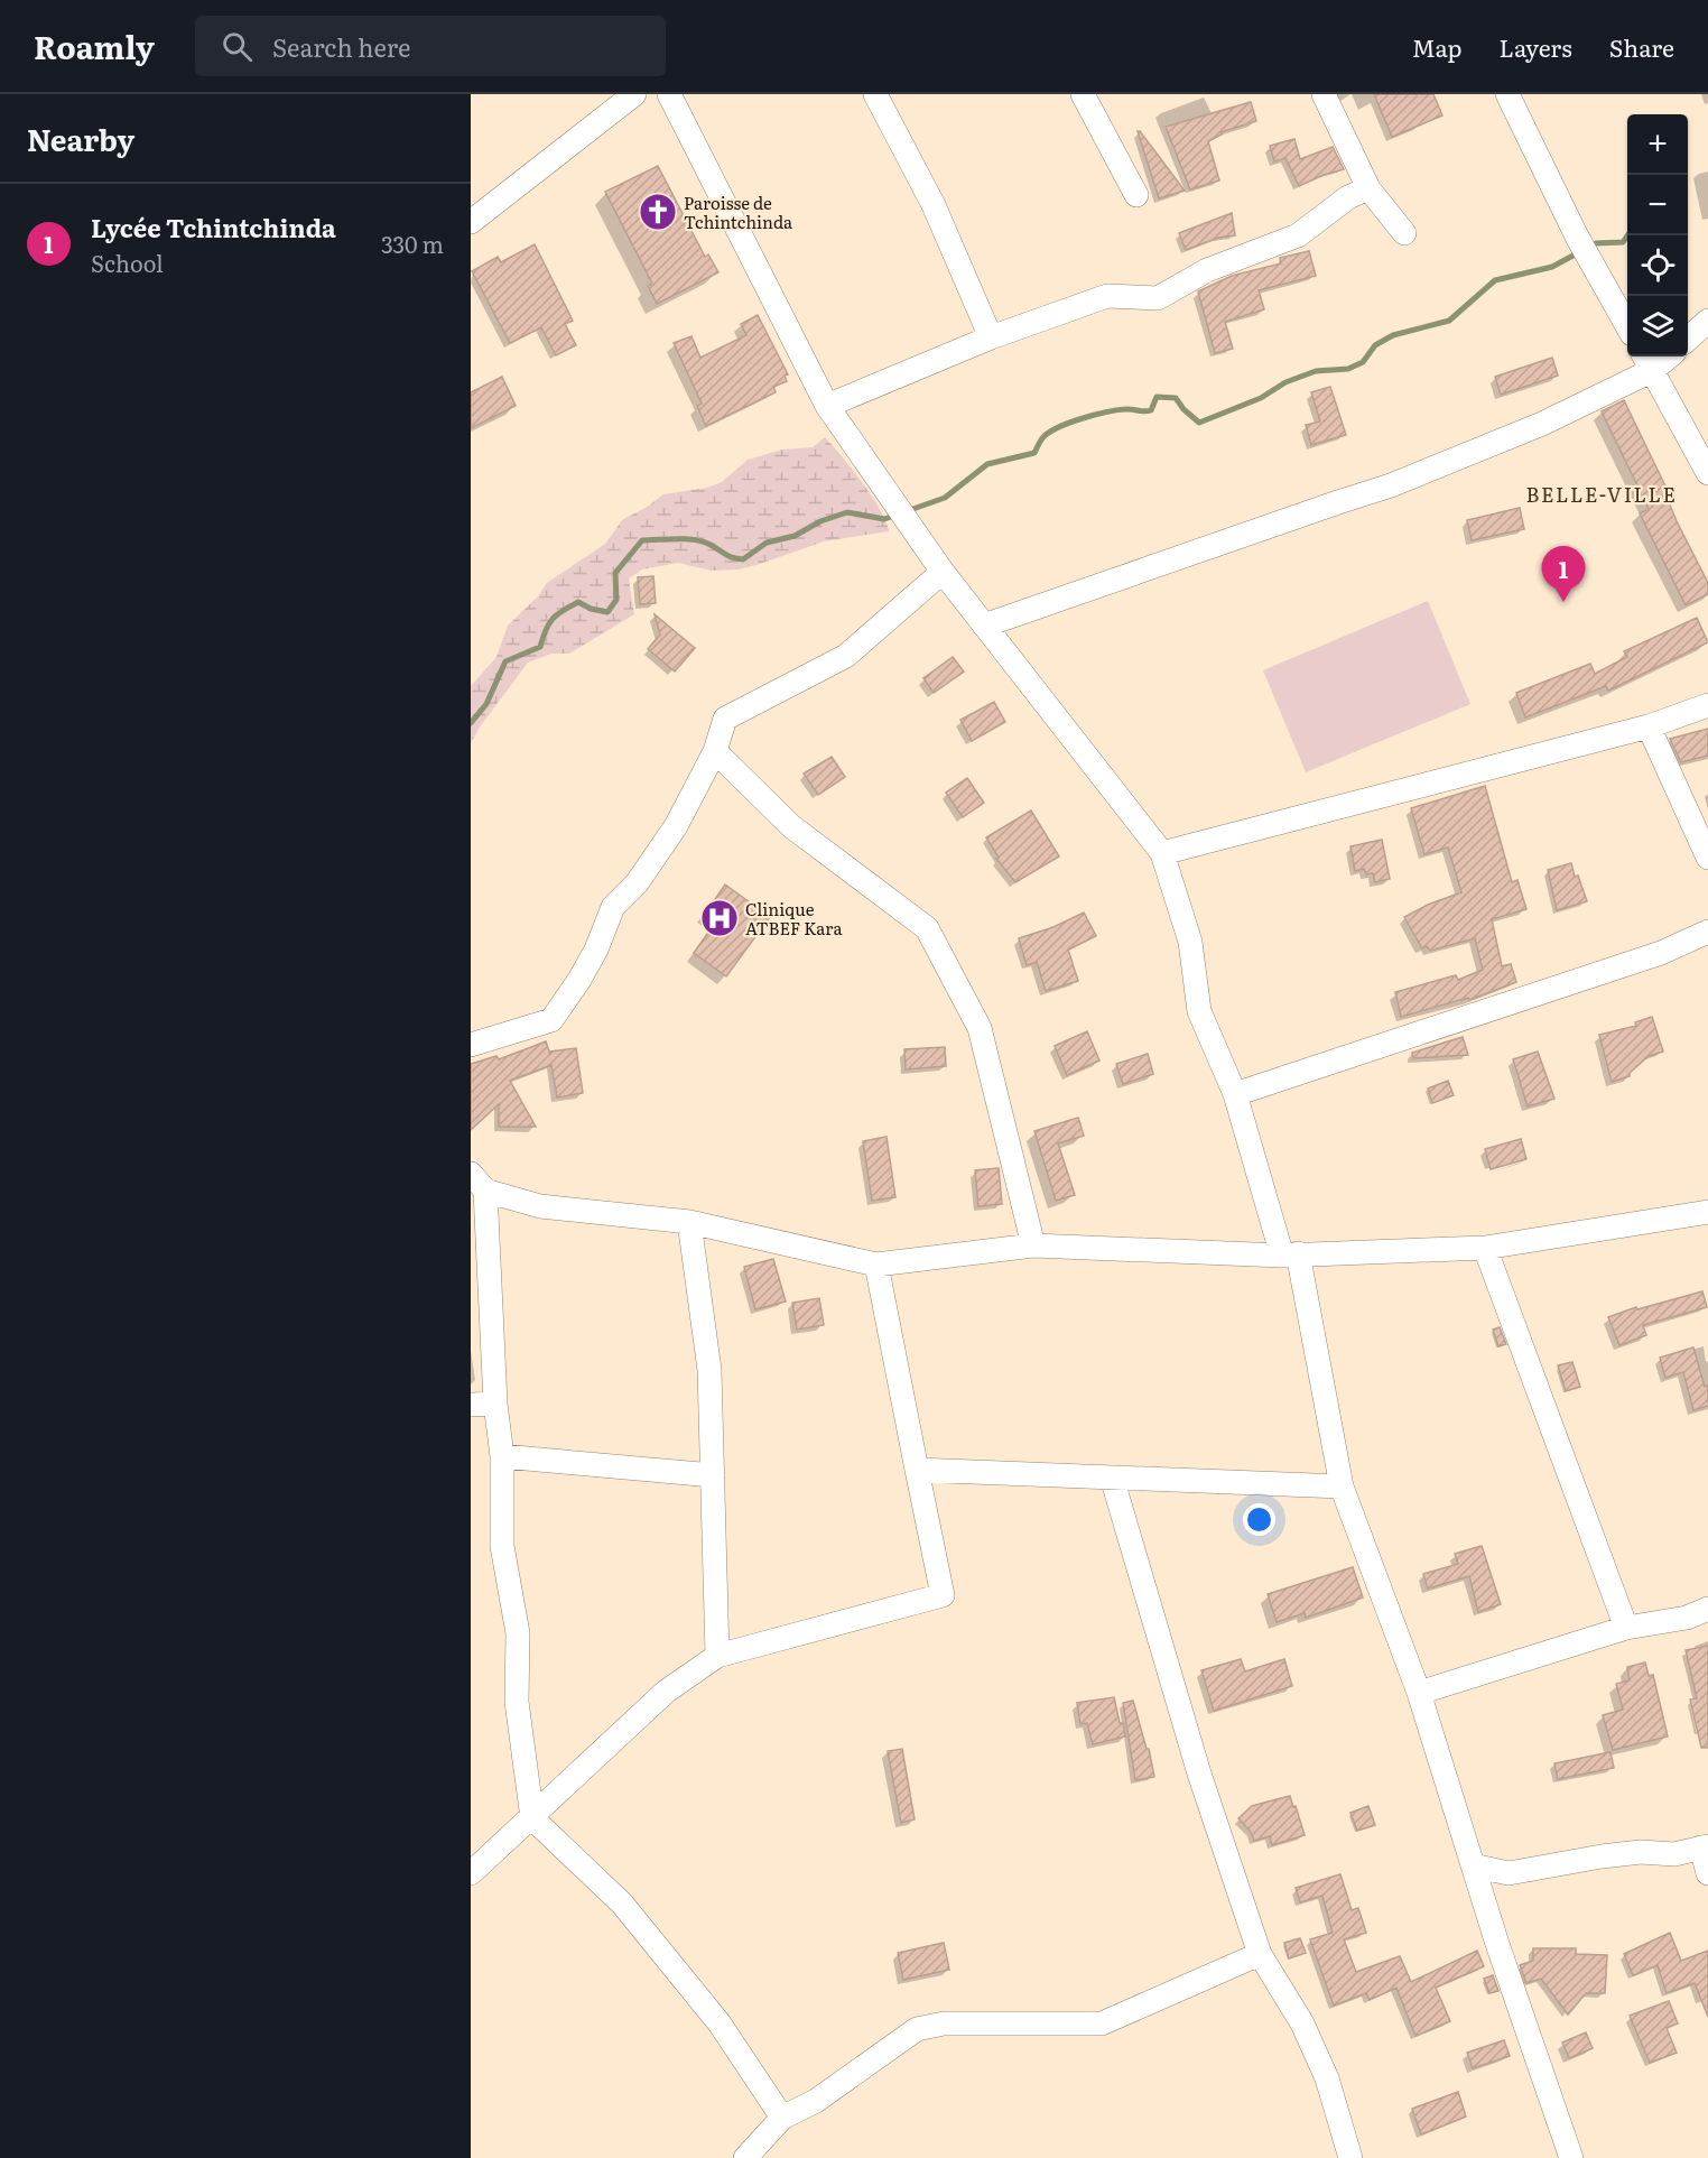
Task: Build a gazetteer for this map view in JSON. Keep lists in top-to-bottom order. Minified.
{"districts":["BELLE-VILLE"],"places":{"church":["Paroisse de Tchintchinda"],"hospital":["Clinique ATBEF Kara"]},"page":{"header":"Roamly","search":"Search here","nav":["Map","Layers","Share"],"heading":"Nearby","map_buttons":["+","−"],"list":[{"mark":"1","name":"Lycée Tchintchinda","note":"School","value":"330 m"}],"pins":"1"}}
